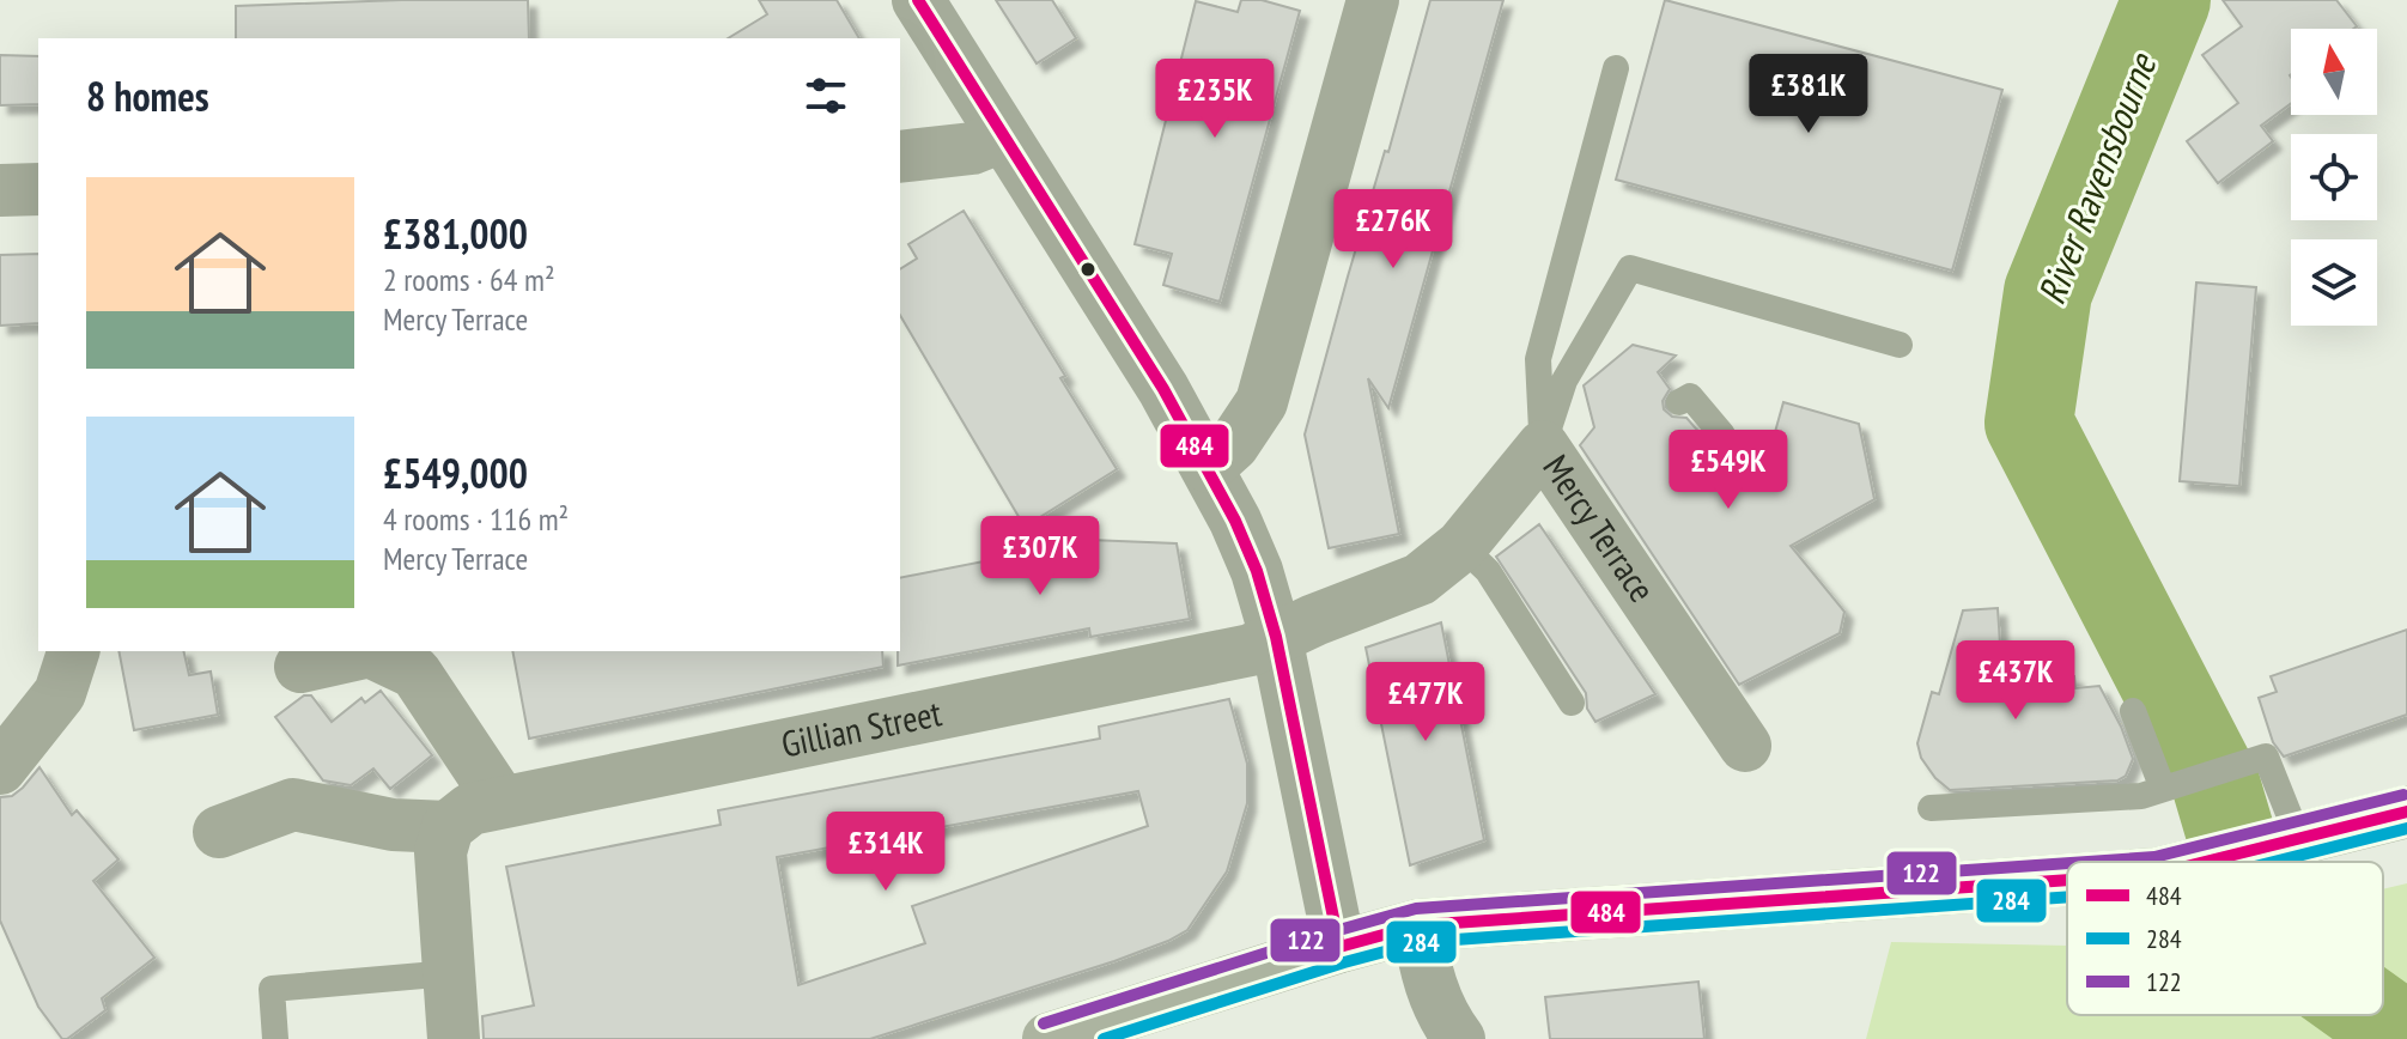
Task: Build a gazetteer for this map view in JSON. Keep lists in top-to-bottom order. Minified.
{"streets":{"street":["Mercy Terrace","Gillian Street"]},"crossings":[["Mercy Terrace","Gillian Street"]],"water":["River Ravensbourne"],"lines":["transit line 484","transit line 122","transit line 284"],"legend":["484","284","122"],"north":"top","page":{"heading":"8 homes","price":["£381K","£235K","£276K","£549K","£307K","£437K","£477K","£314K"],"list":[{"name":"£381,000","note":"2 rooms · 64 m² · Mercy Terrace"},{"name":"£549,000","note":"4 rooms · 116 m² · Mercy Terrace"}]}}
